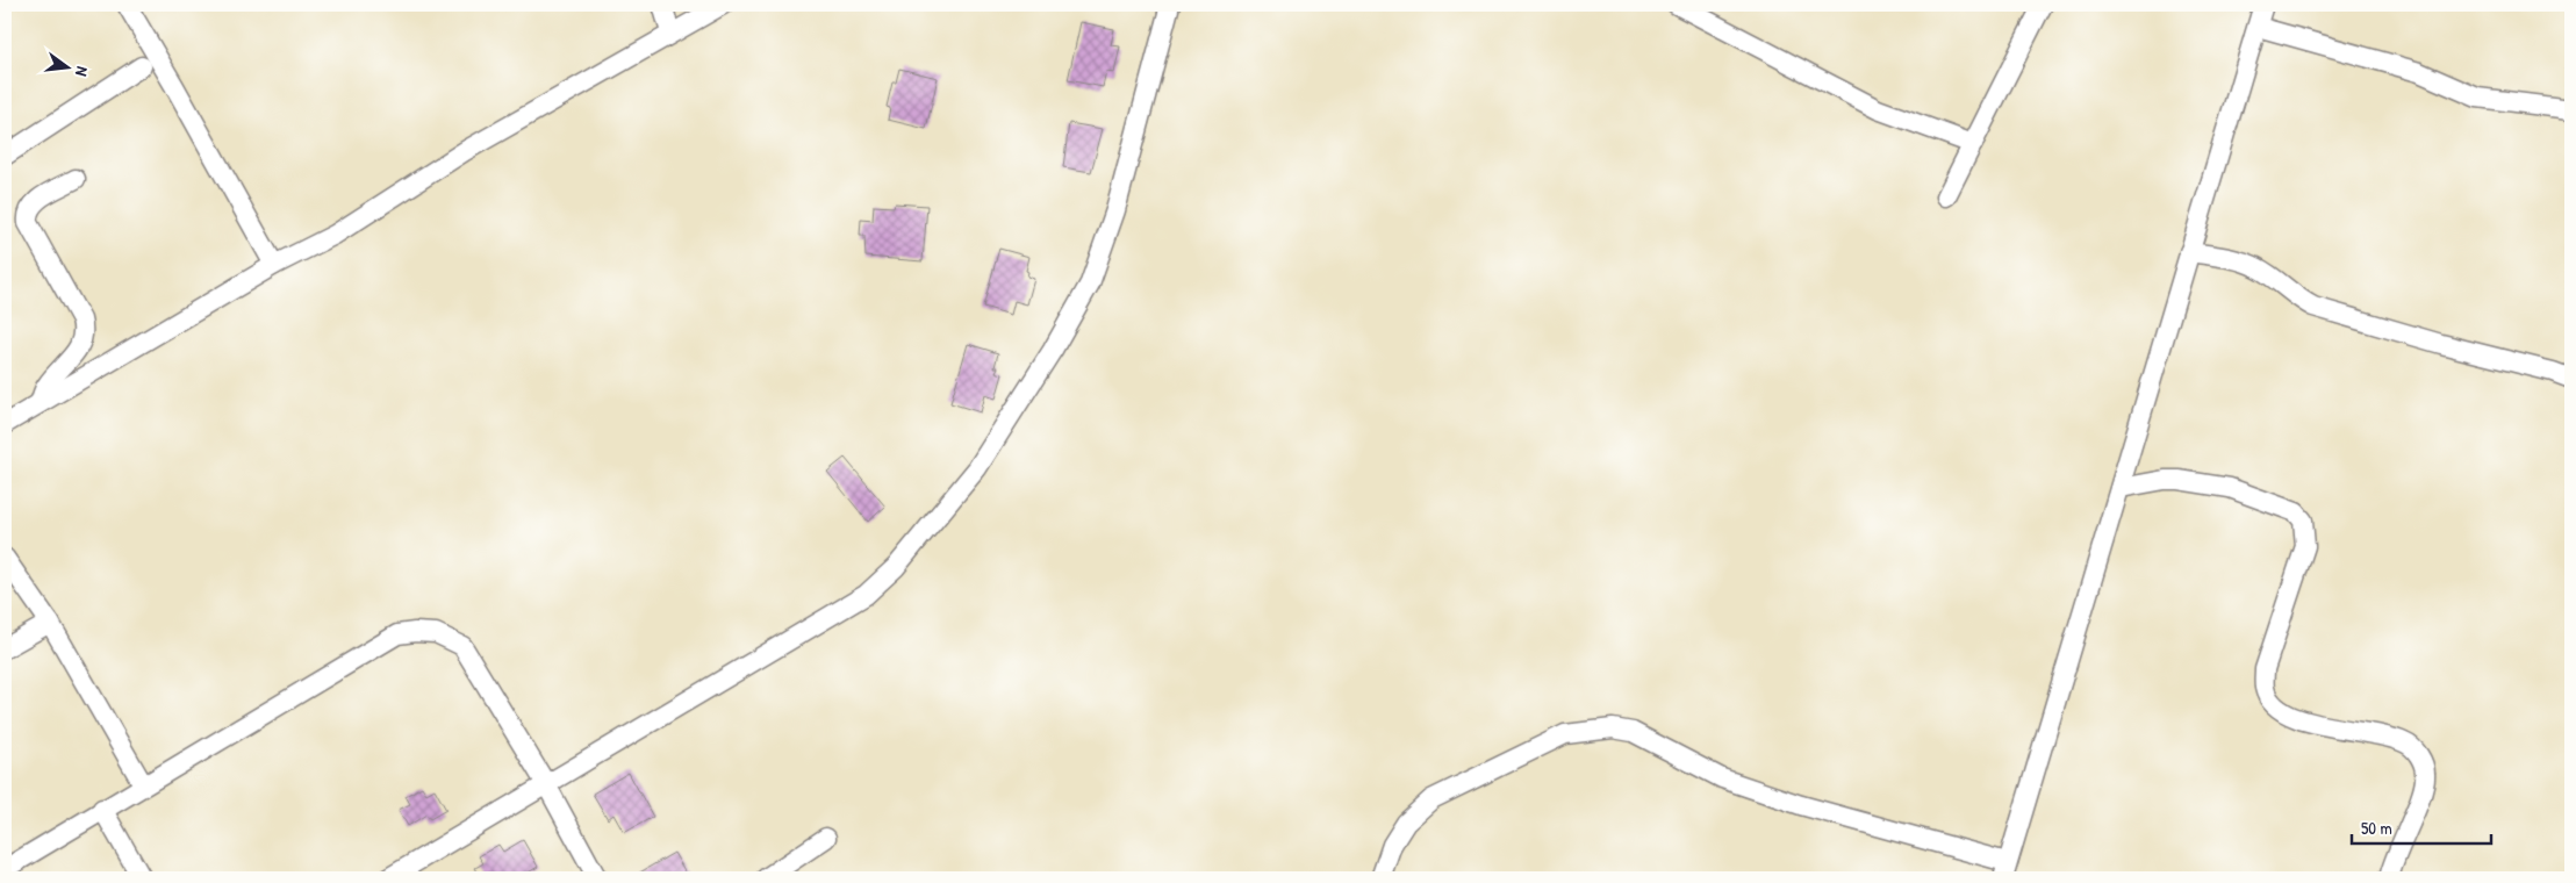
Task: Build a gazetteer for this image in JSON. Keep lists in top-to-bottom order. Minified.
{"scale_bar":"50 m","north":"right"}
